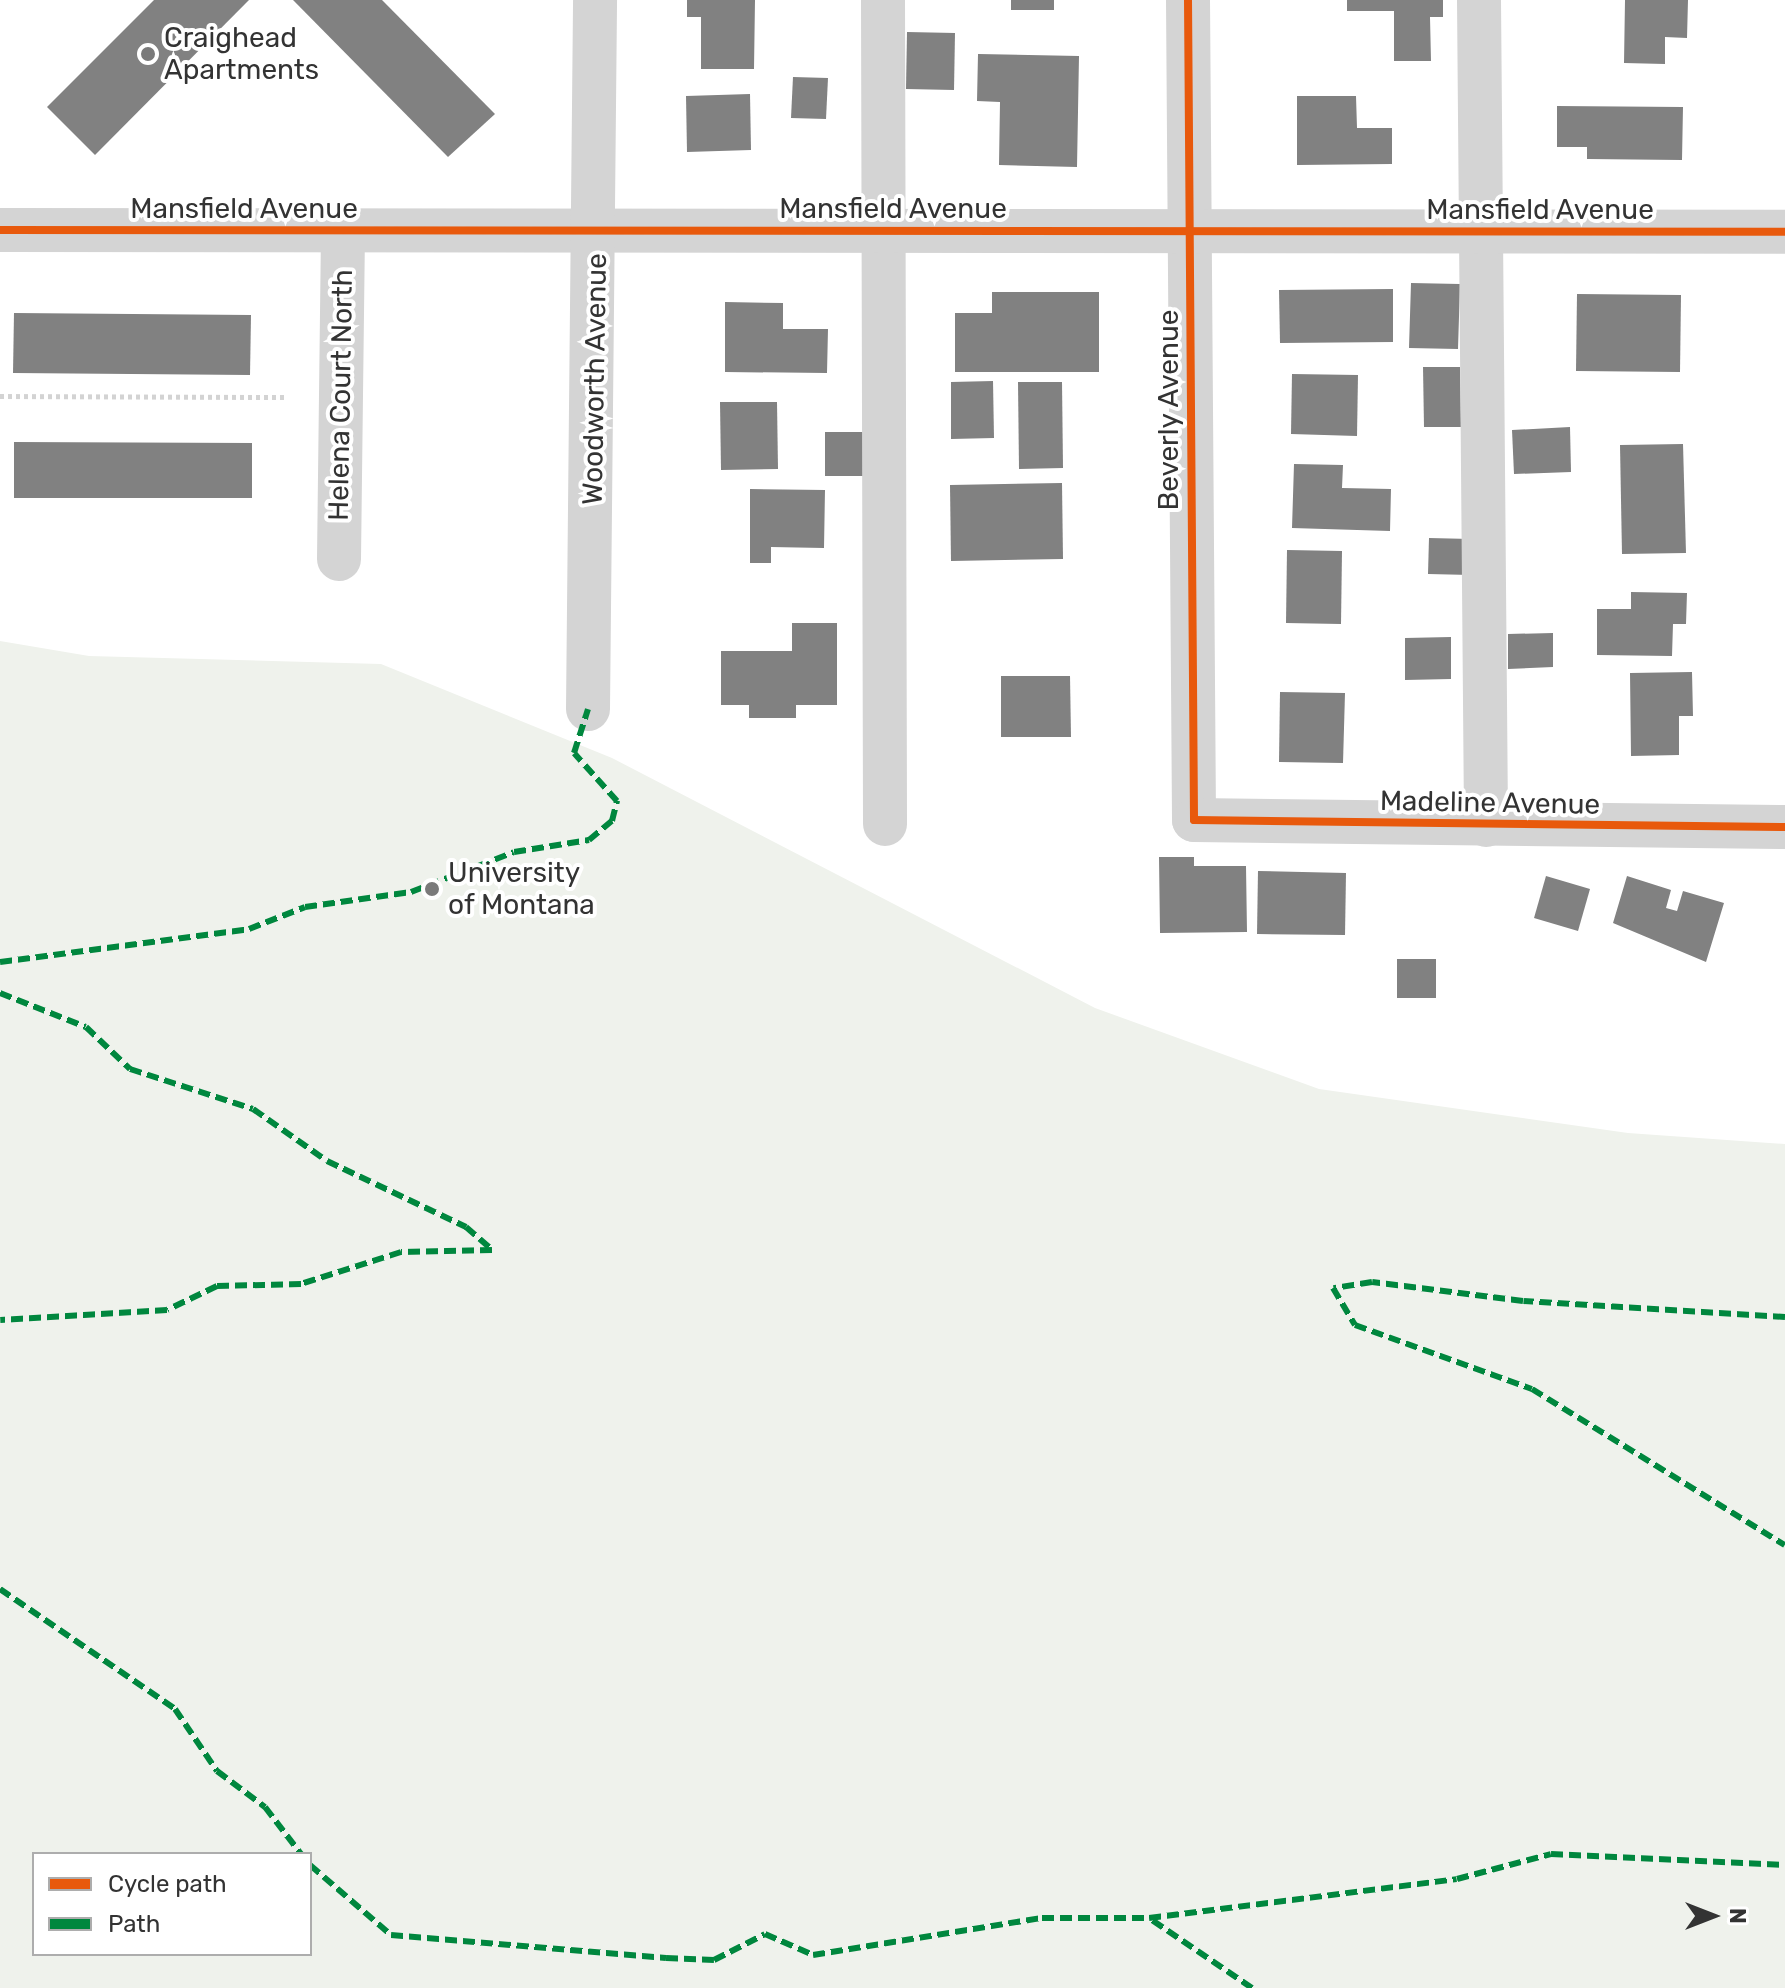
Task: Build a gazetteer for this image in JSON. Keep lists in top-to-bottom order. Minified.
{"streets":{"street":["Mansfield Avenue","Woodworth Avenue","Helena Court North","Beverly Avenue","Madeline Avenue"]},"crossings":[["Mansfield Avenue","Woodworth Avenue"],["Mansfield Avenue","Helena Court North"],["Mansfield Avenue","Beverly Avenue"],["Beverly Avenue","Madeline Avenue"]],"places":["Craighead Apartments","University of Montana"],"legend":["Cycle path","Path"],"north":"right"}
